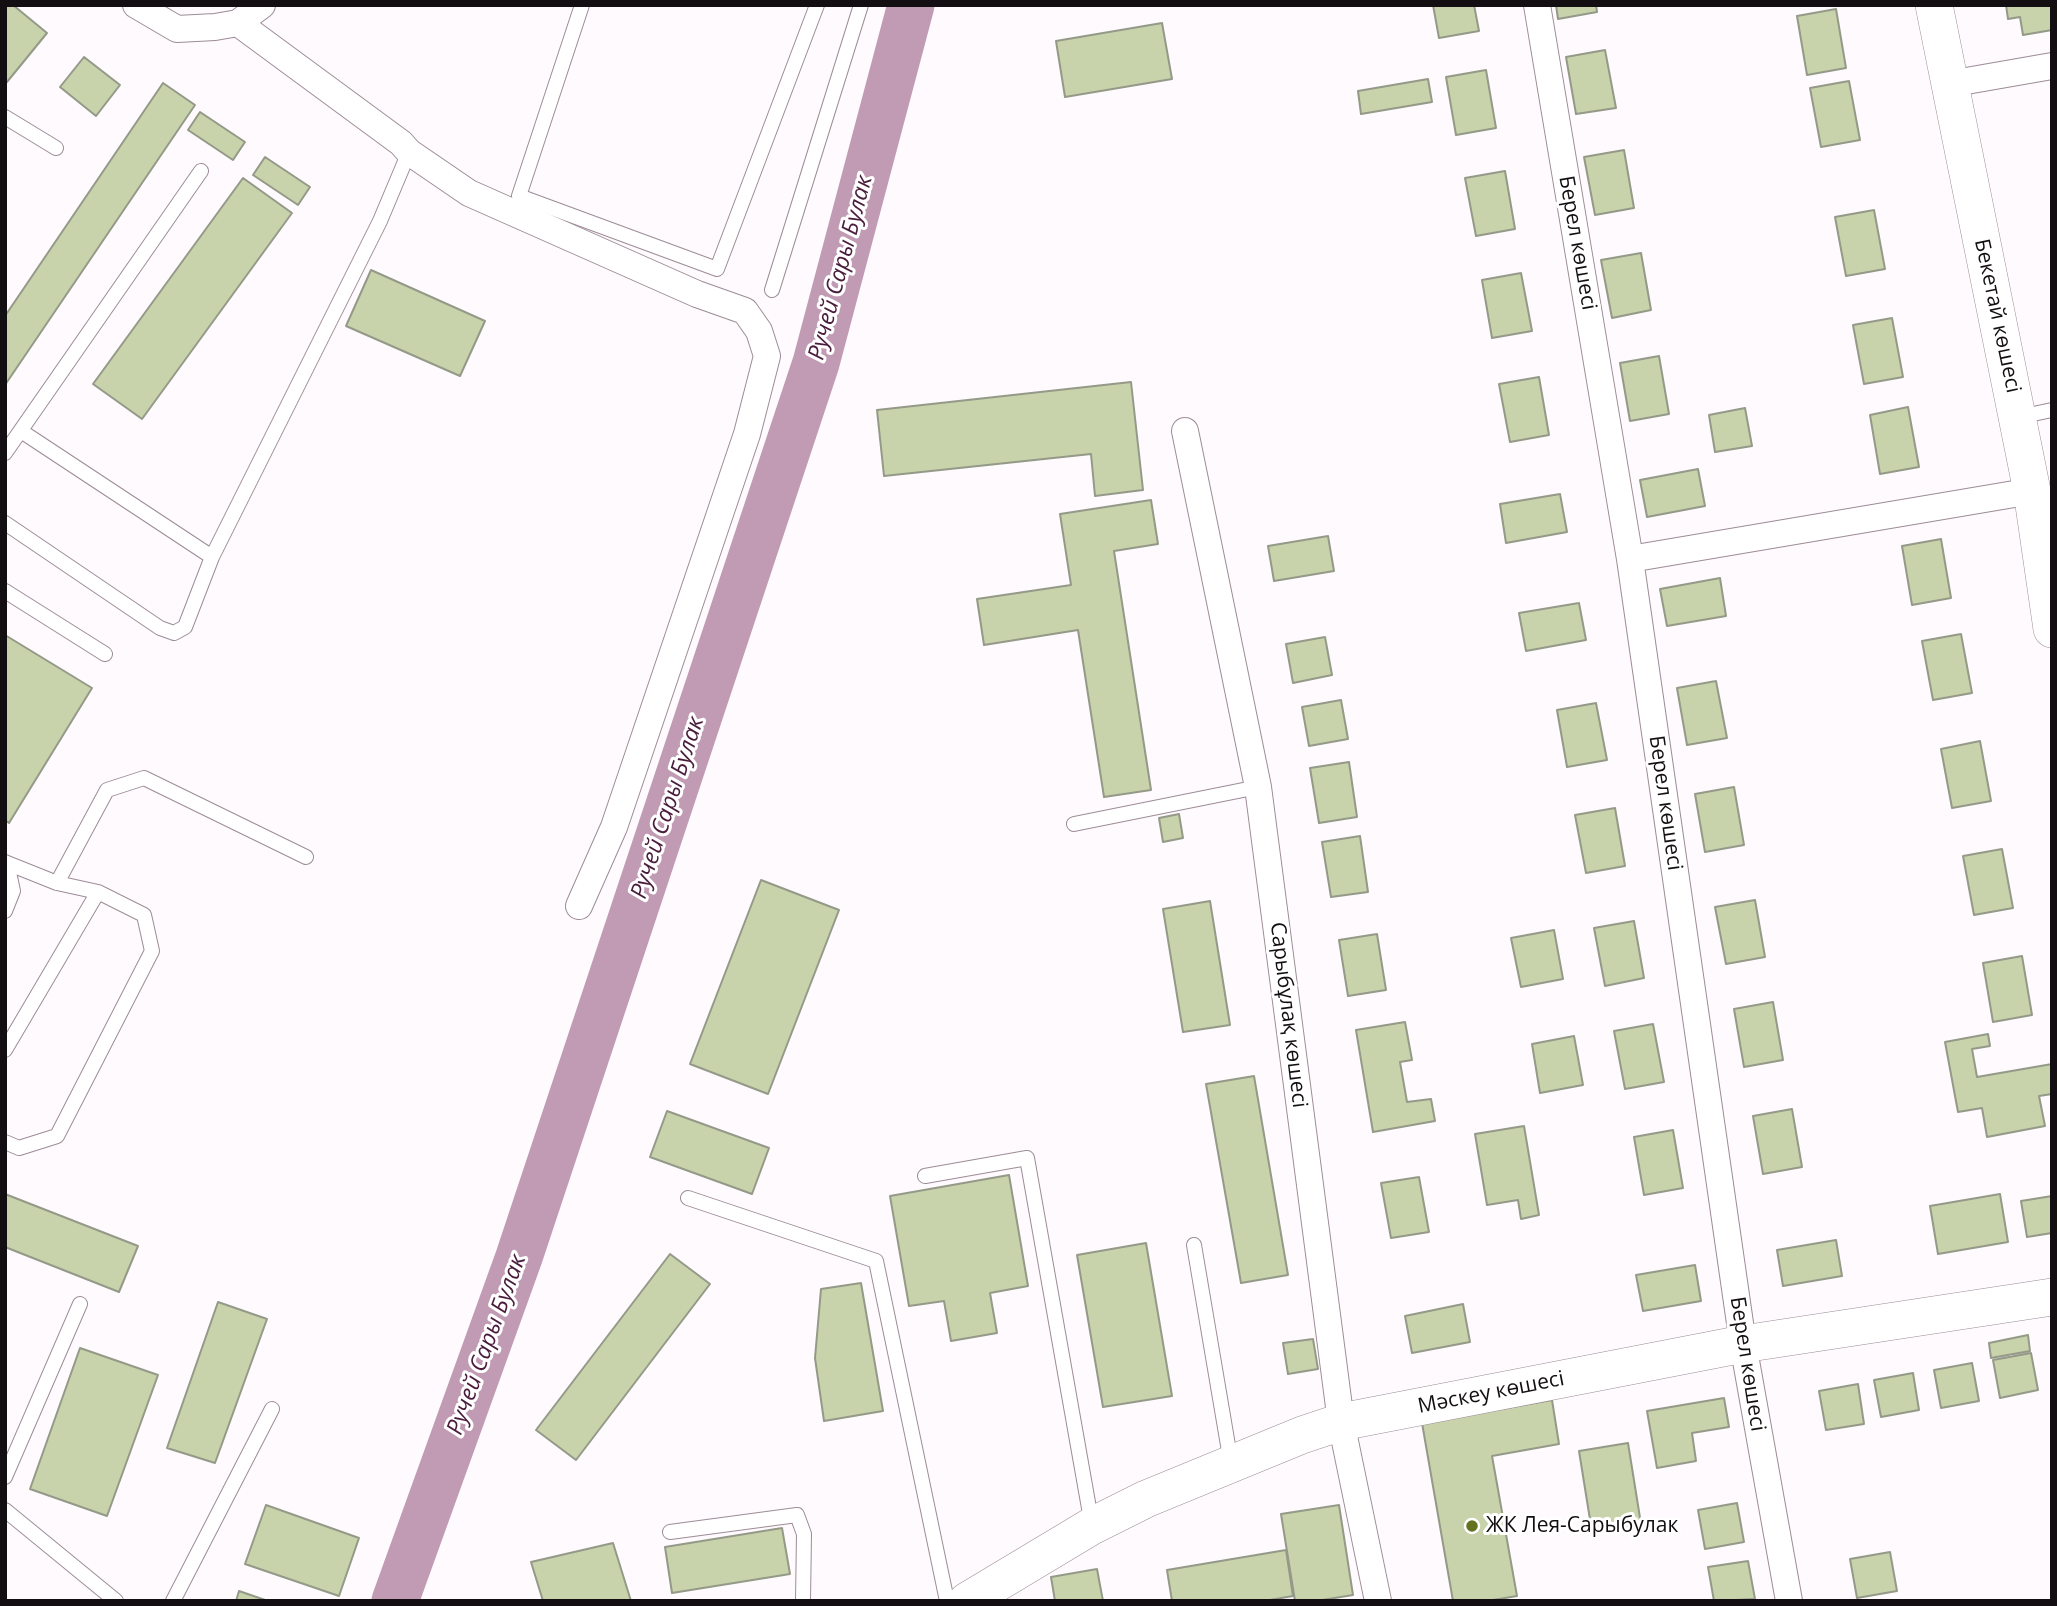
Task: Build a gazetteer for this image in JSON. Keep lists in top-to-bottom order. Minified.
{"streets":{"street":["Берел көшесі","Бекетай көшесі","Сарыбұлақ көшесі","Мәскеу көшесі"]},"crossings":[["Берел көшесі","Мәскеу көшесі"],["Сарыбұлақ көшесі","Мәскеу көшесі"]],"water":["Ручей Сары Булак"],"places":["ЖК Лея-Сарыбулак"]}
